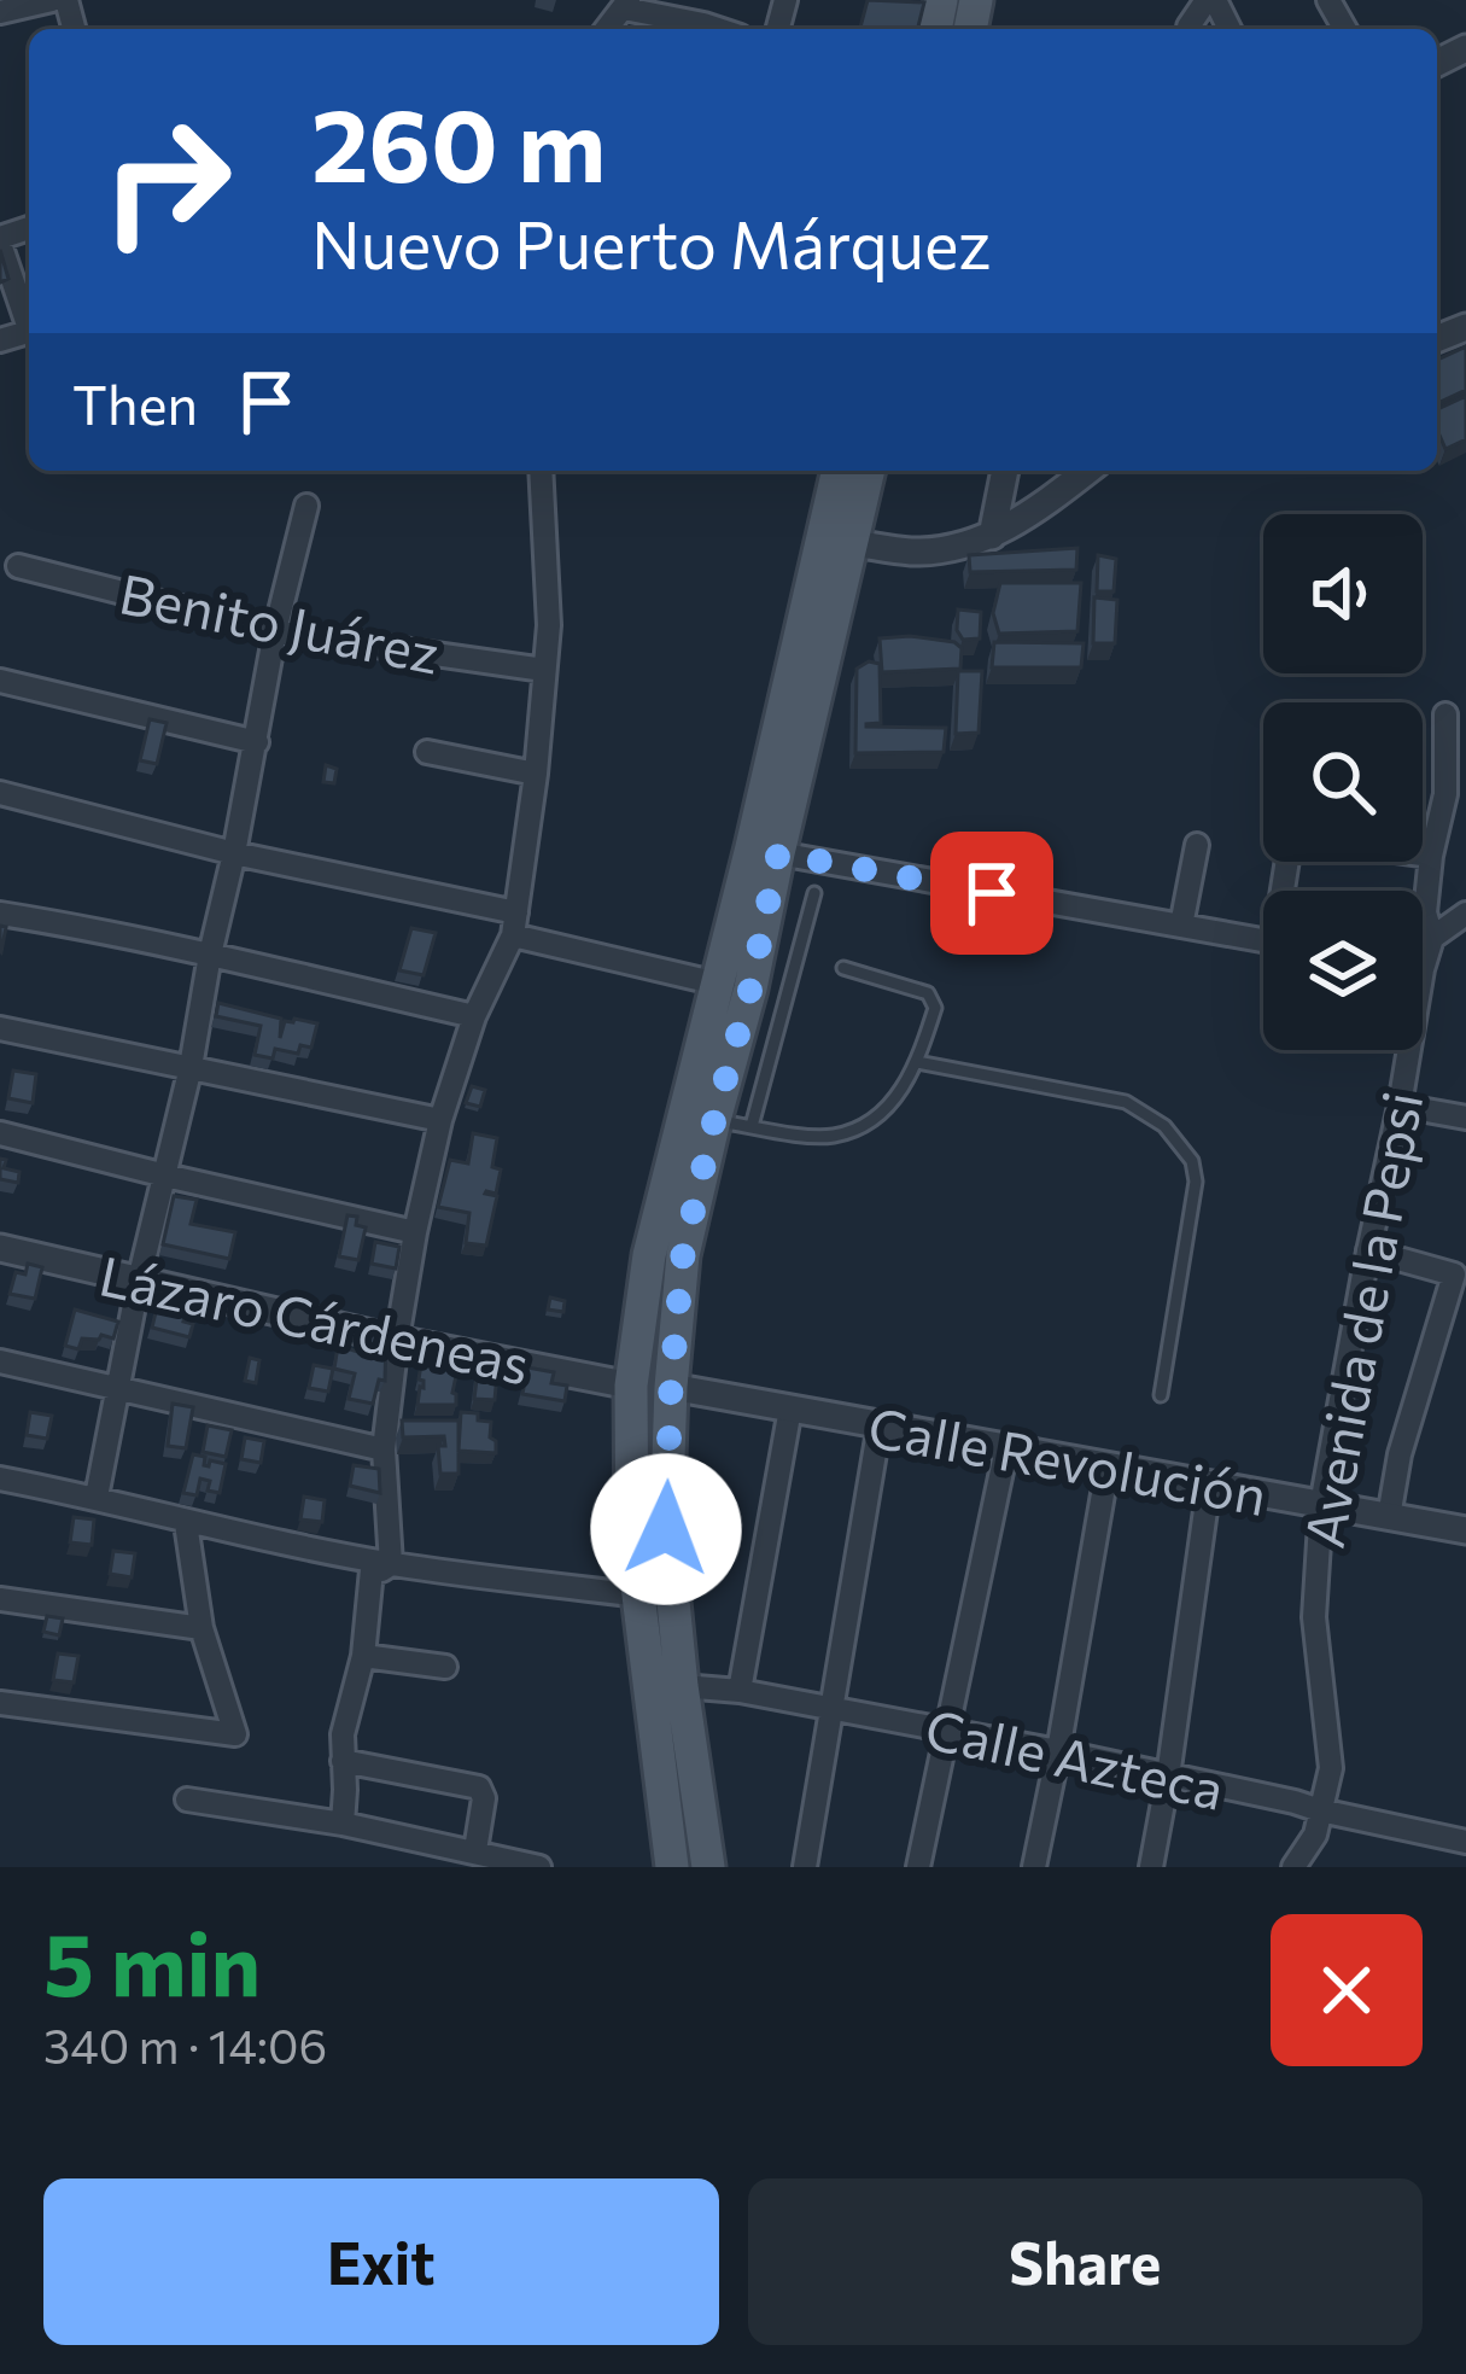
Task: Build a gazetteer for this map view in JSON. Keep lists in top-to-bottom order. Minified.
{"streets":{"street":["Benito Juárez","Lázaro Cárdeneas","Avenida de la Pepsi","Calle Revolución","Calle Azteca"]},"crossings":[["Avenida de la Pepsi","Calle Revolución"],["Avenida de la Pepsi","Calle Azteca"]],"page":{"turn":["260 m","Nuevo Puerto Márquez"],"then":"Then","heading":["5 min","340 m · 14:06"],"buttons":["Exit","Share"]}}
